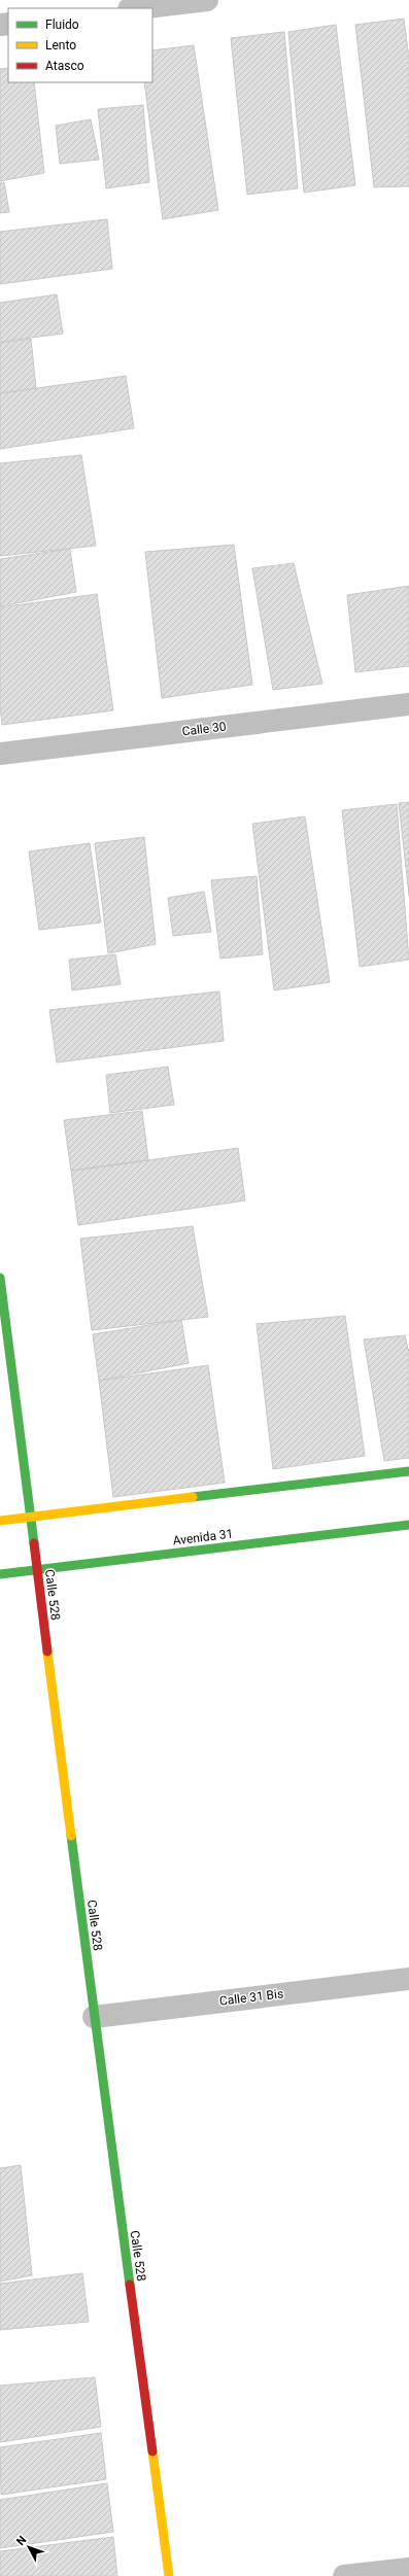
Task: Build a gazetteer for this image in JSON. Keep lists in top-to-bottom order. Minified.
{"streets":{"street":["Calle 30","Avenida 31","Calle 528","Calle 31 Bis"]},"crossings":[["Avenida 31","Calle 528"],["Calle 528","Calle 31 Bis"]],"legend":["Fluido","Lento","Atasco"],"north":"top left"}
